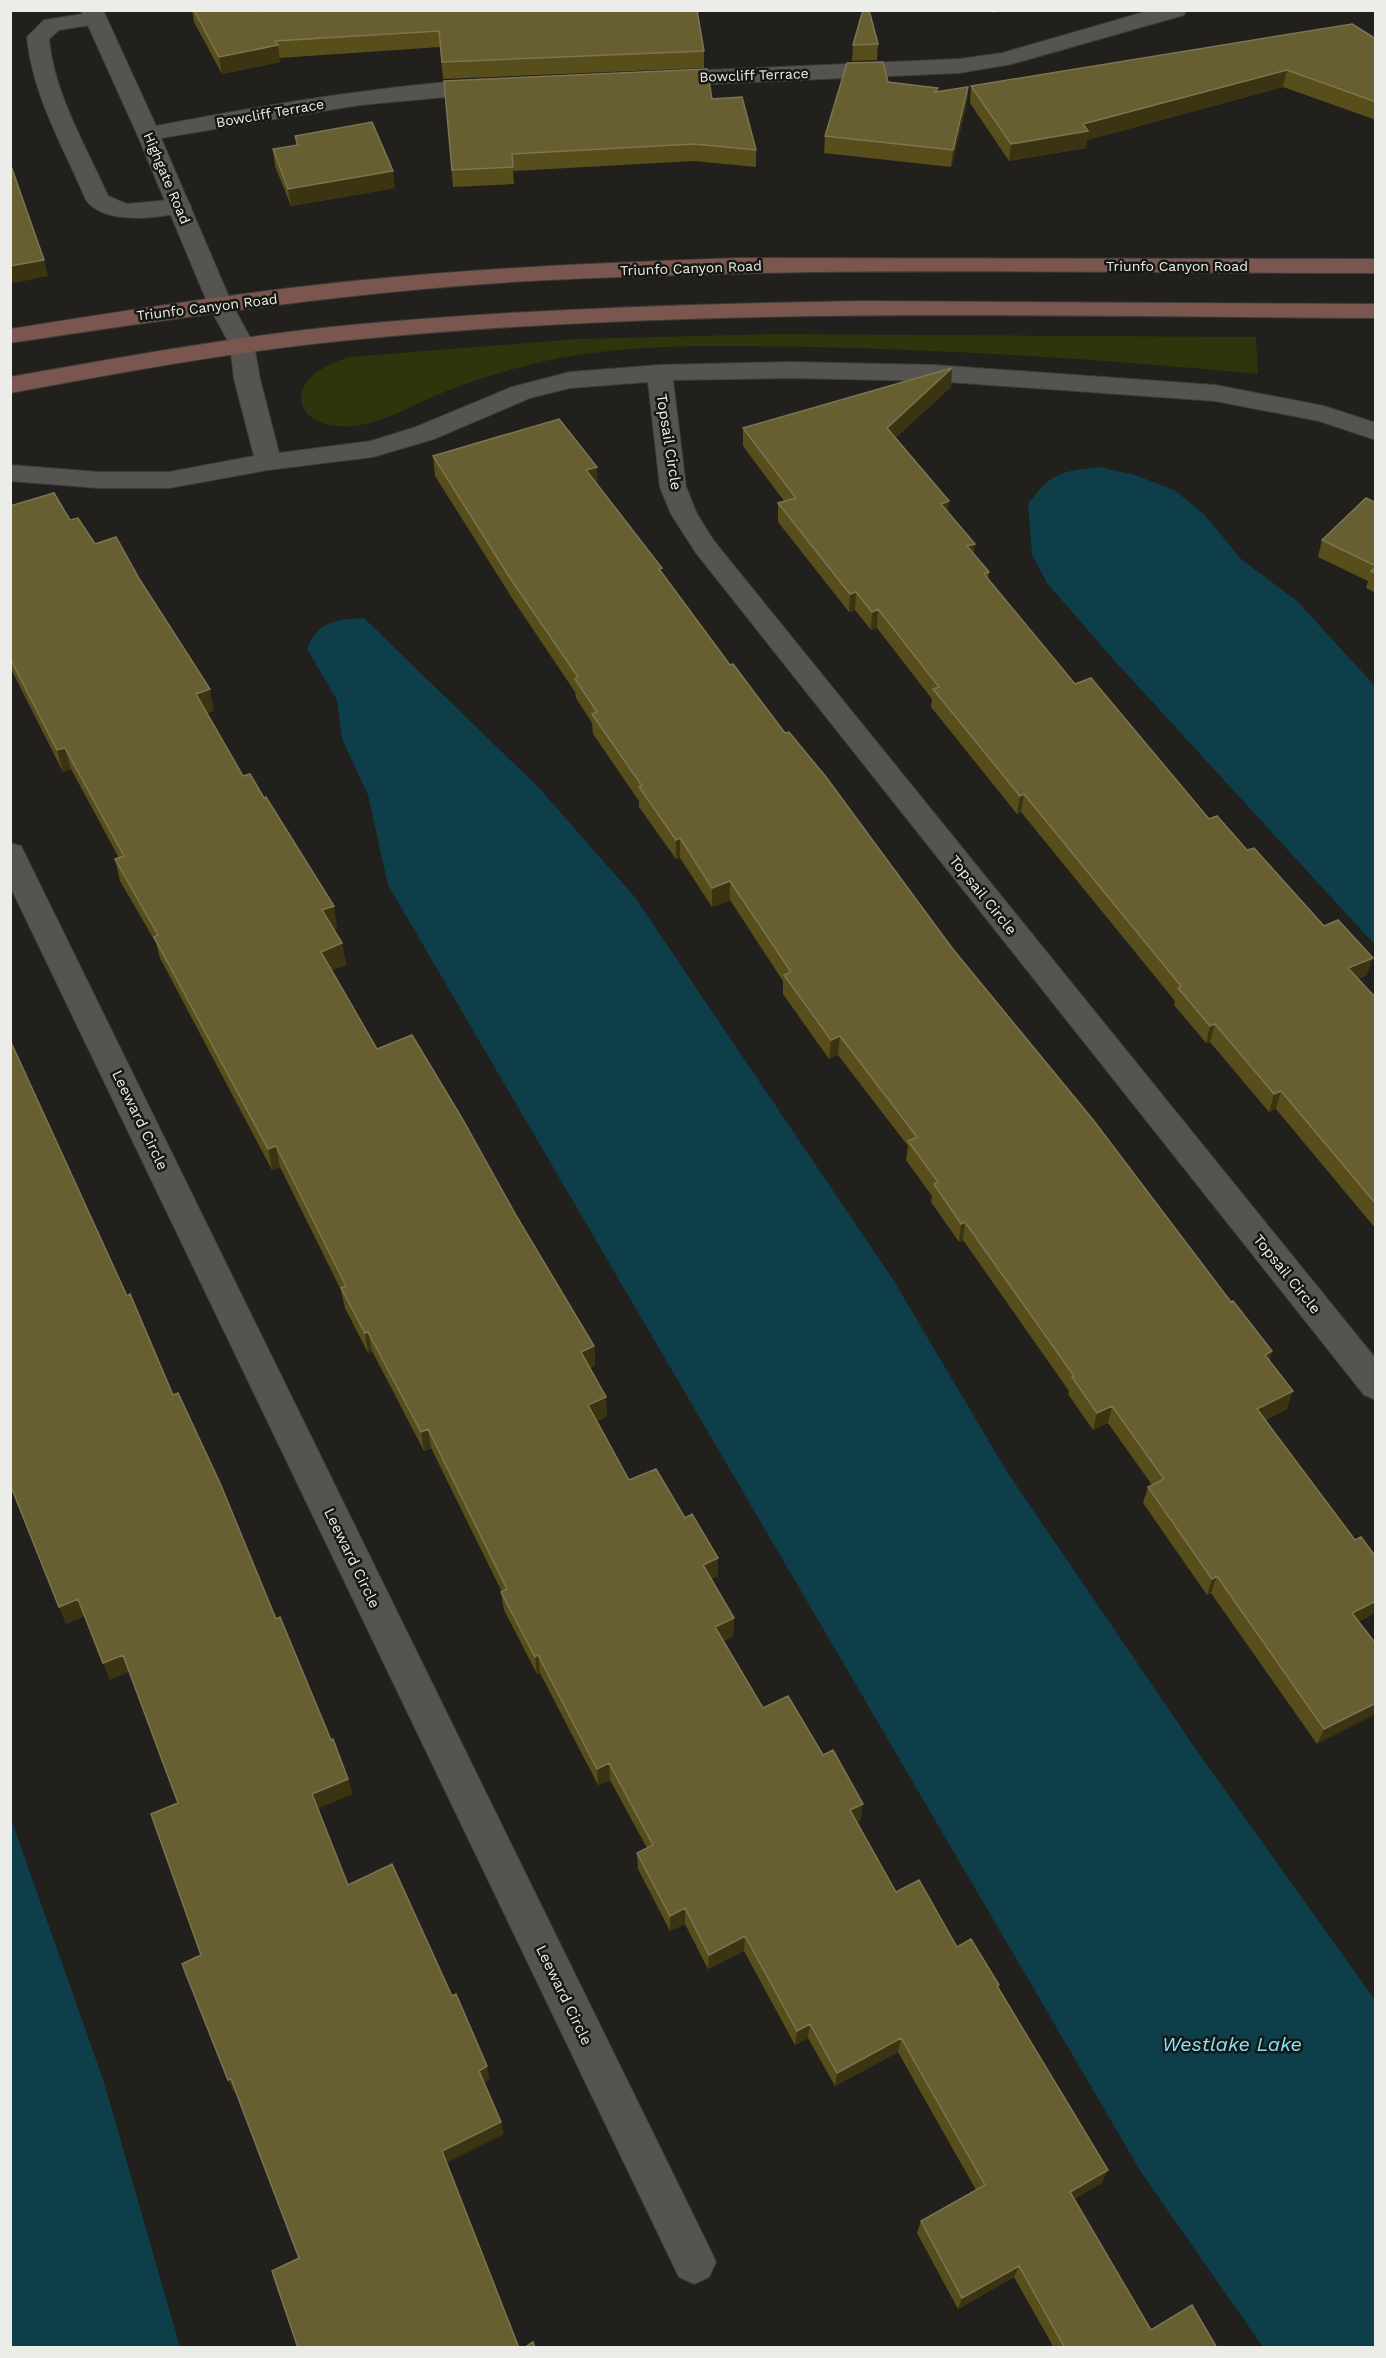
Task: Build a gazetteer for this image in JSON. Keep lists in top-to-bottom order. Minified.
{"streets":{"street":["Bowcliff Terrace","Highgate Road","Triunfo Canyon Road","Topsail Circle","Leeward Circle"]},"crossings":[["Bowcliff Terrace","Highgate Road"],["Highgate Road","Triunfo Canyon Road"]],"water":["Westlake Lake"]}
